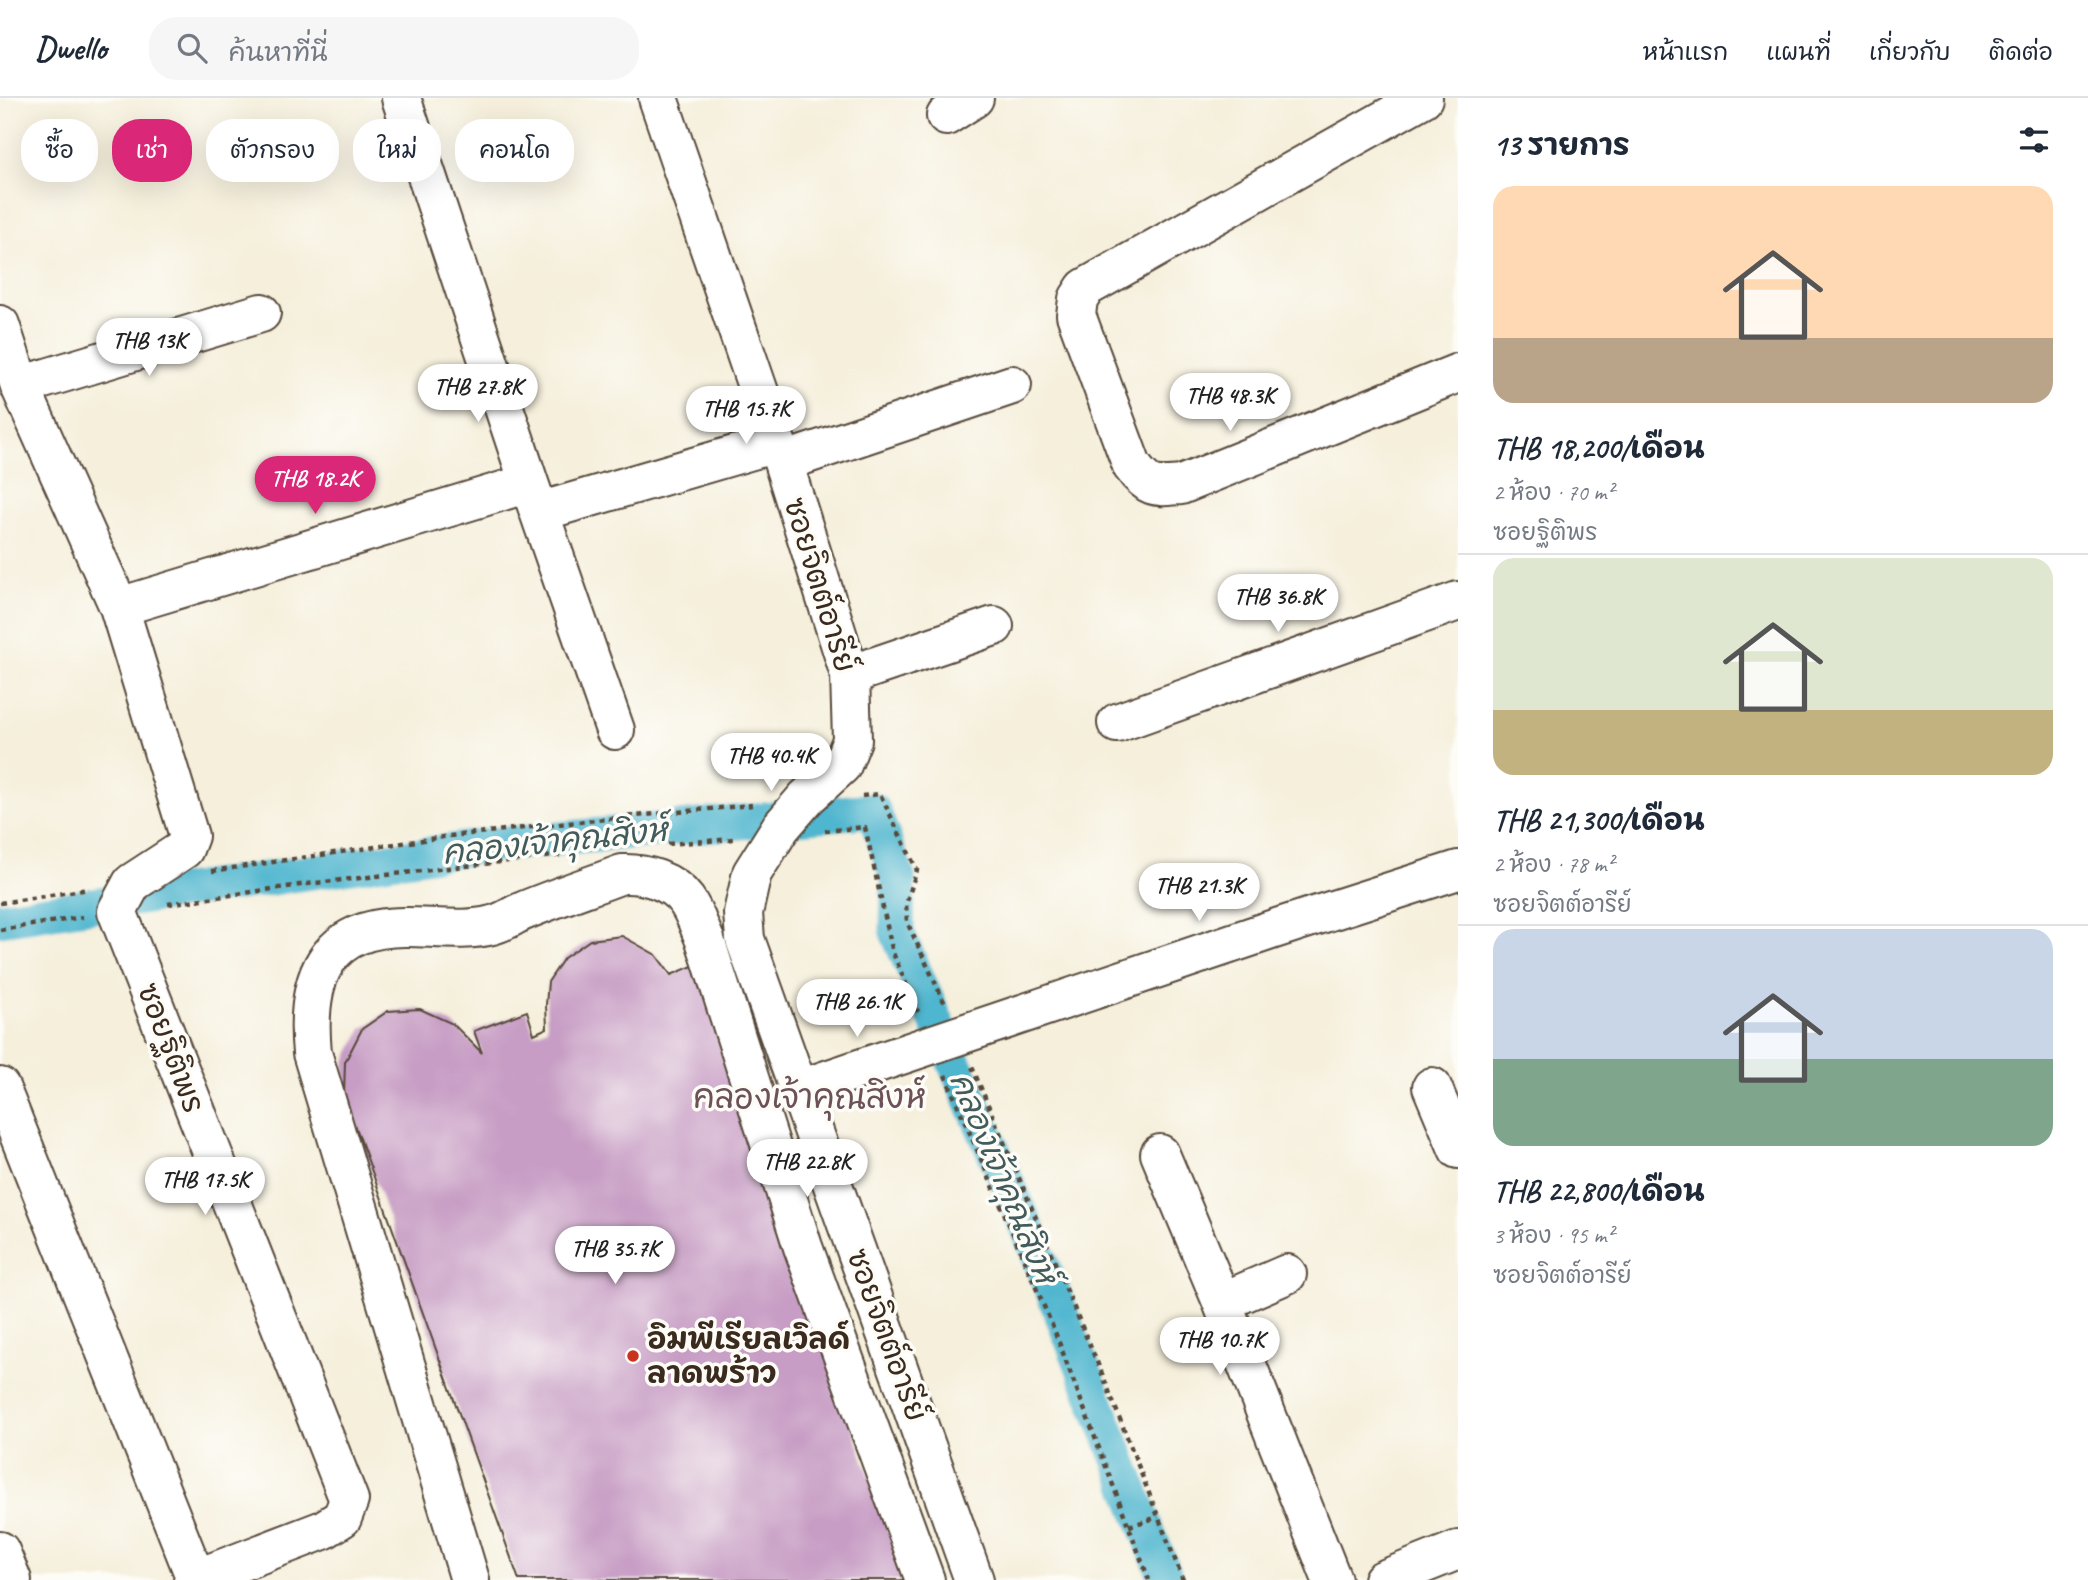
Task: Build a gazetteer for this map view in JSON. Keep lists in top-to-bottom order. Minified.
{"streets":{"street":["ซอยจิตต์อารีย์","ซอยฐิติพร"]},"districts":["คลองเจ้าคุณสิงห์"],"water":["คลองเจ้าคุณสิงห์"],"places":["อิมพีเรียลเวิลด์ ลาดพร้าว"],"page":{"header":"Dwello","search":"ค้นหาที่นี่","nav":["หน้าแรก","แผนที่","เกี่ยวกับ","ติดต่อ"],"heading":"13 รายการ","chip":["ซื้อ","เช่า","ตัวกรอง","ใหม่","คอนโด"],"list":[{"name":"THB 18,200/เดือน","note":"2 ห้อง · 70 m² · ซอยฐิติพร"},{"name":"THB 21,300/เดือน","note":"2 ห้อง · 78 m² · ซอยจิตต์อารีย์"},{"name":"THB 22,800/เดือน","note":"3 ห้อง · 95 m² · ซอยจิตต์อารีย์"}],"price":["THB 13K","THB 27.8K","THB 48.3K","THB 15.7K","THB 18.2K","THB 36.8K","THB 40.4K","THB 21.3K","THB 26.1K","THB 22.8K","THB 17.5K","THB 35.7K","THB 10.7K"]}}
